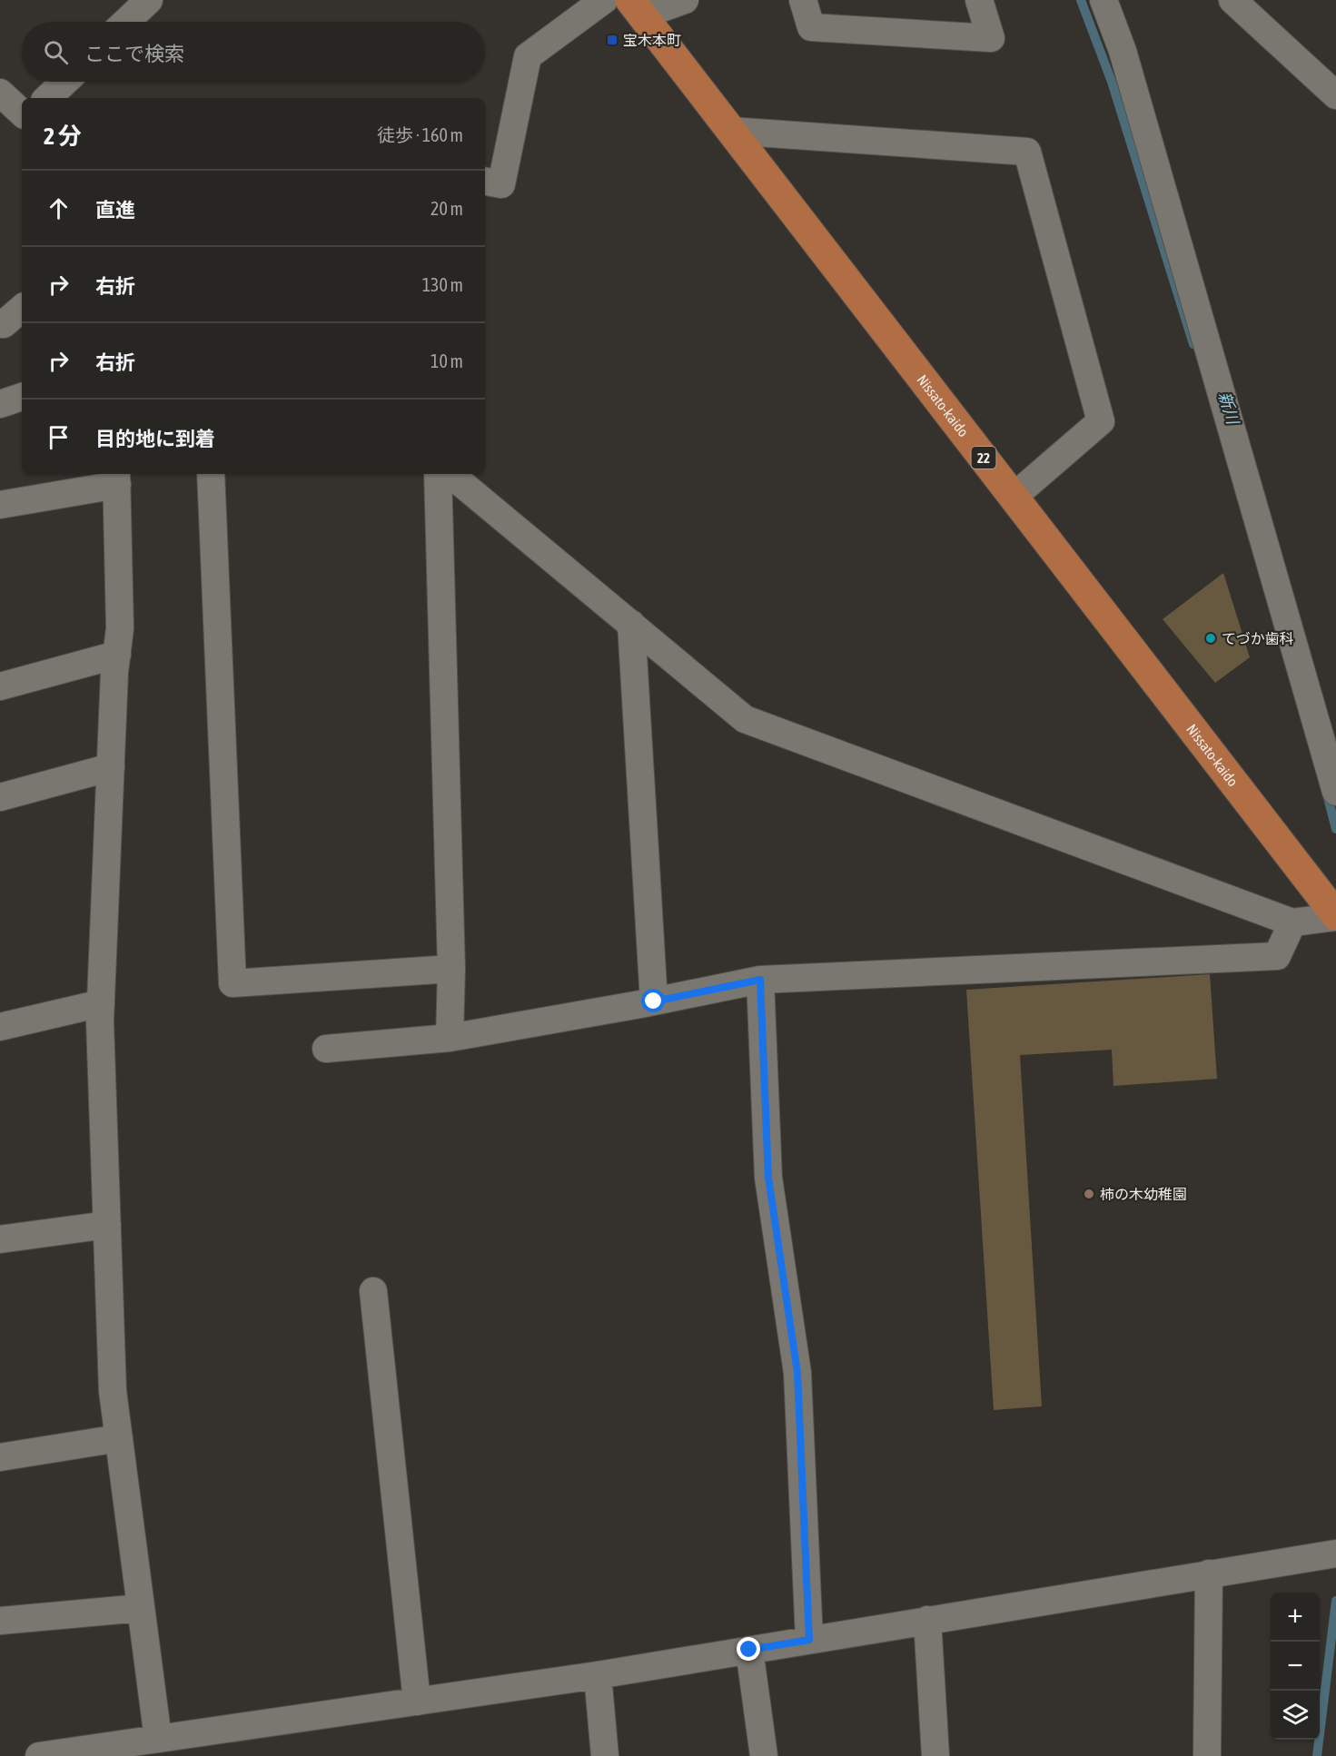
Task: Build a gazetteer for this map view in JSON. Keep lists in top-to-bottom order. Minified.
{"streets":{"main road":["Nissato-kaido","22"]},"water":["新川"],"places":{"transit":["宝木本町"],"other":["てづか歯科","柿の木幼稚園"]},"page":{"search":"ここで検索","heading":["2 分","徒歩 · 160 m"],"list":[["直進","20 m"],["右折","130 m"],["右折","10 m"],"目的地に到着"],"map_buttons":["+","−"]}}
